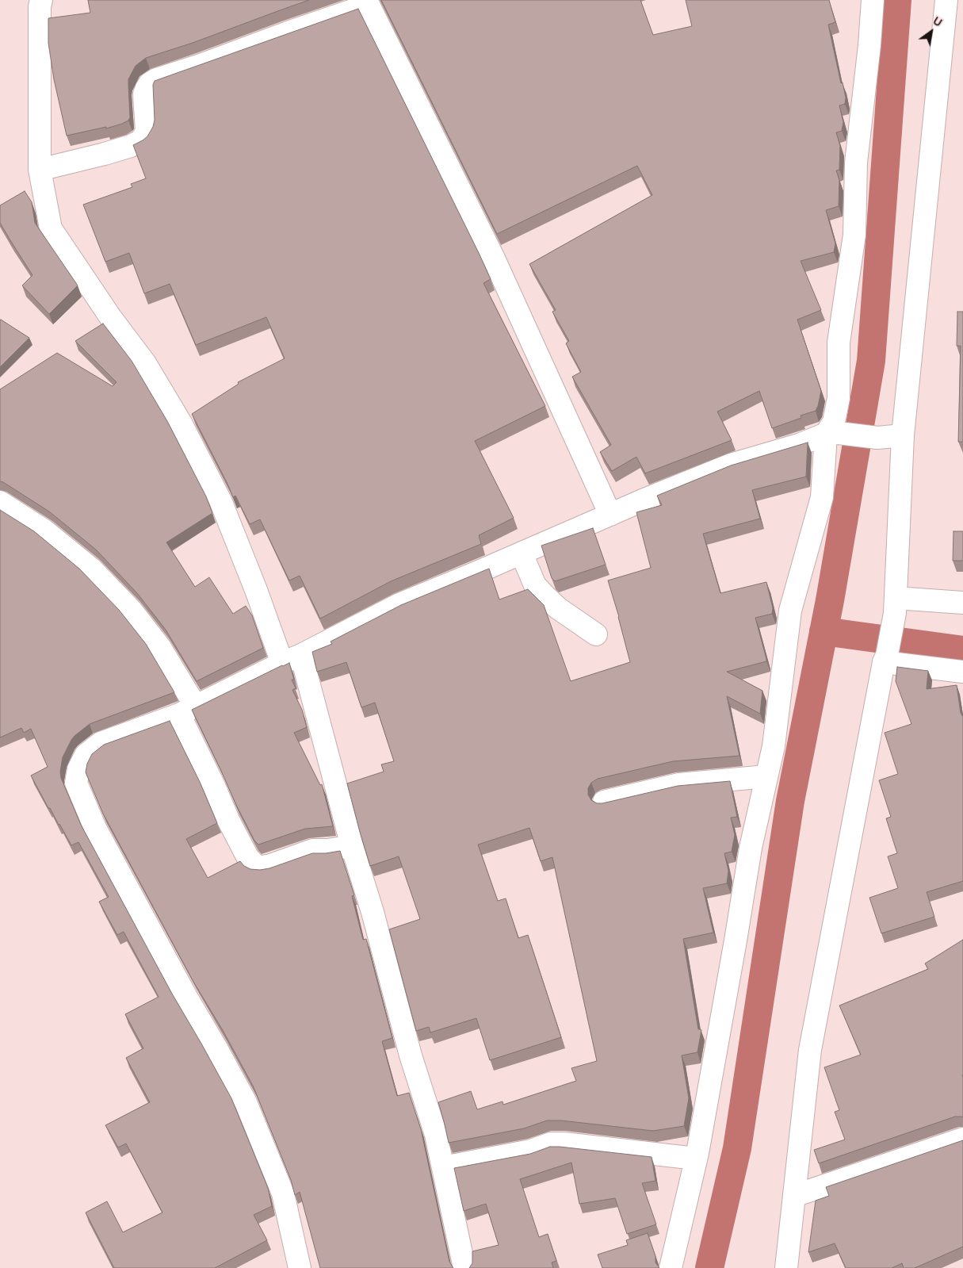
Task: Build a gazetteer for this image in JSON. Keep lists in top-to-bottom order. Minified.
{"north":"top right"}
